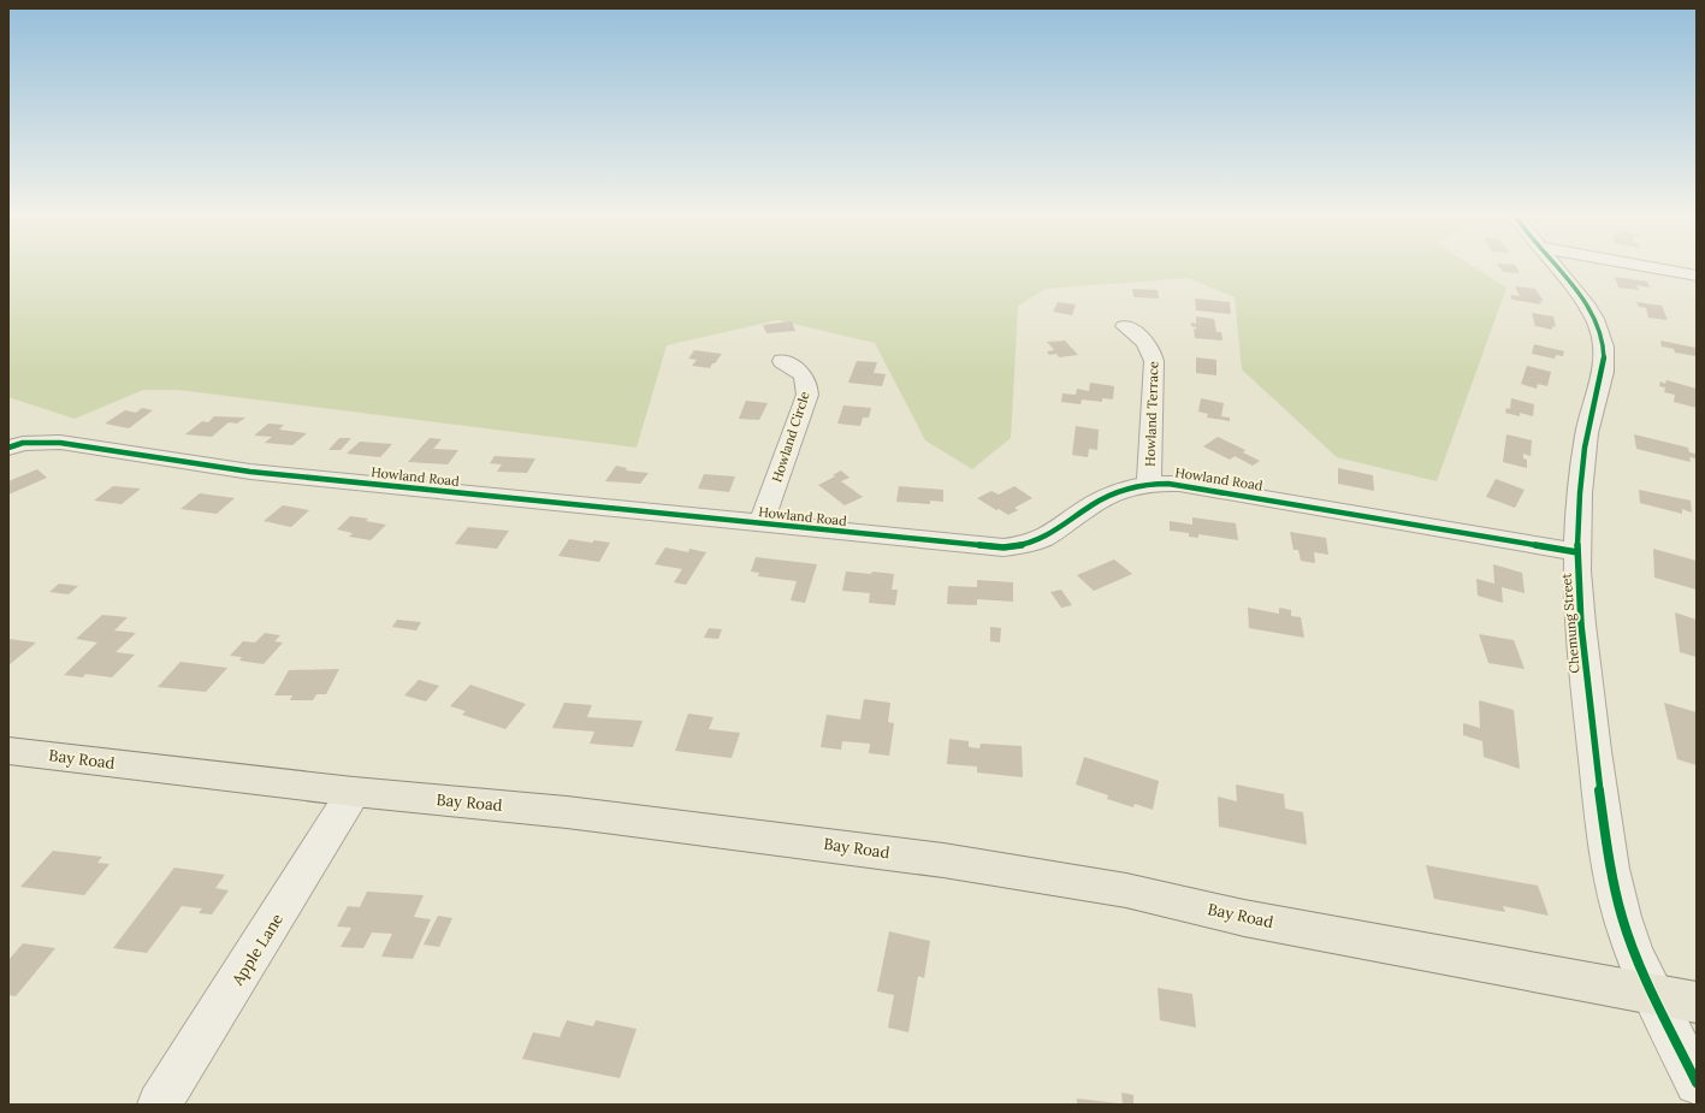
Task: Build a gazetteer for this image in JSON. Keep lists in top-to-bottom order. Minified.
{"streets":{"main road":["Bay Road"],"street":["Howland Terrace","Howland Circle","Howland Road","Chemung Street","Apple Lane"]},"crossings":[["Howland Terrace","Howland Road"],["Howland Circle","Howland Road"],["Howland Road","Chemung Street"],["Chemung Street","Bay Road"],["Bay Road","Apple Lane"]]}
